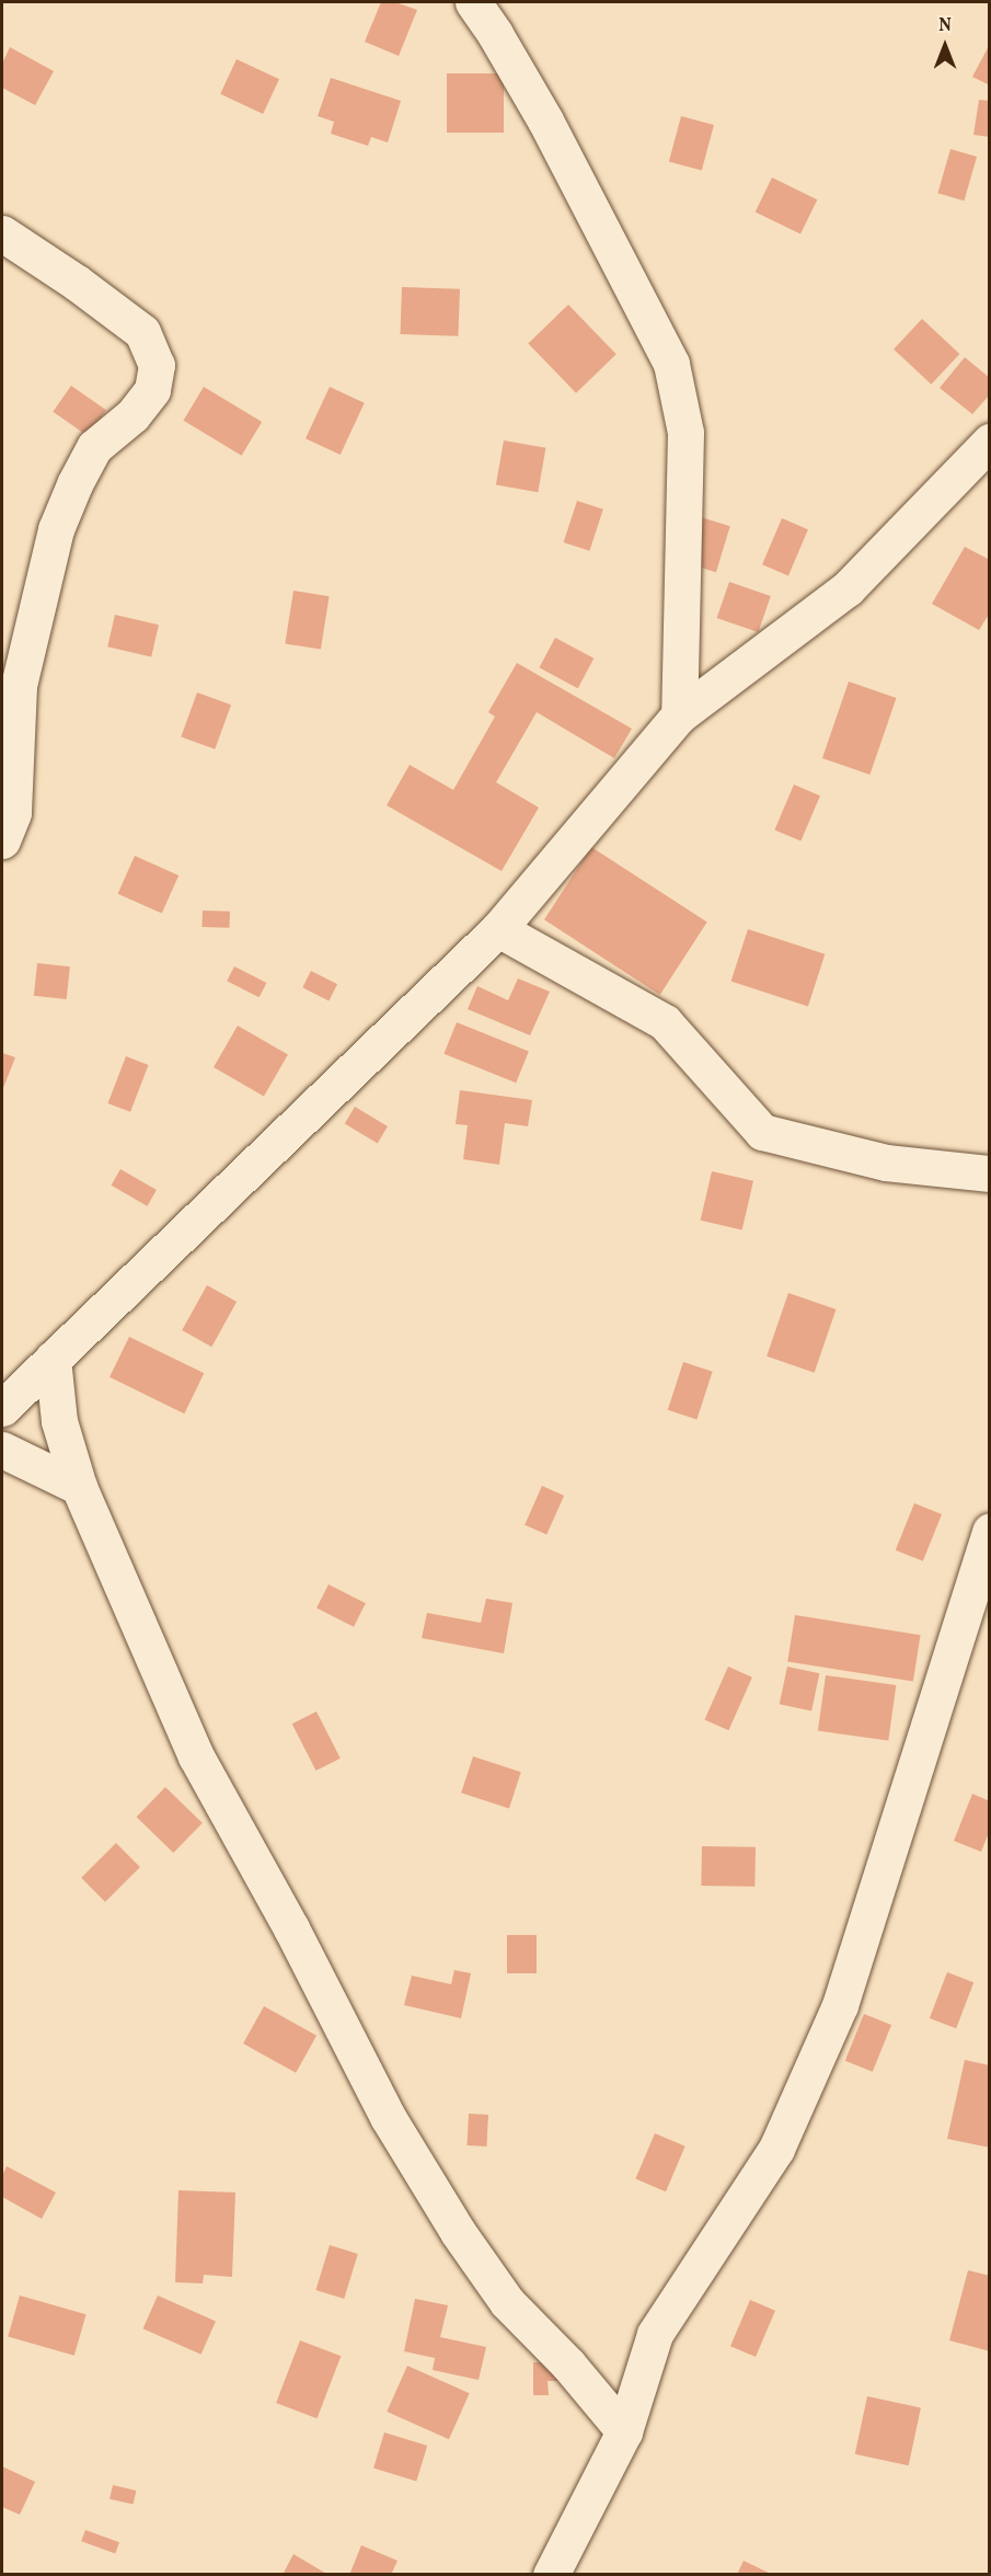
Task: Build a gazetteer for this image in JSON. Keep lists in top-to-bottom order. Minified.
{"north":"top"}
